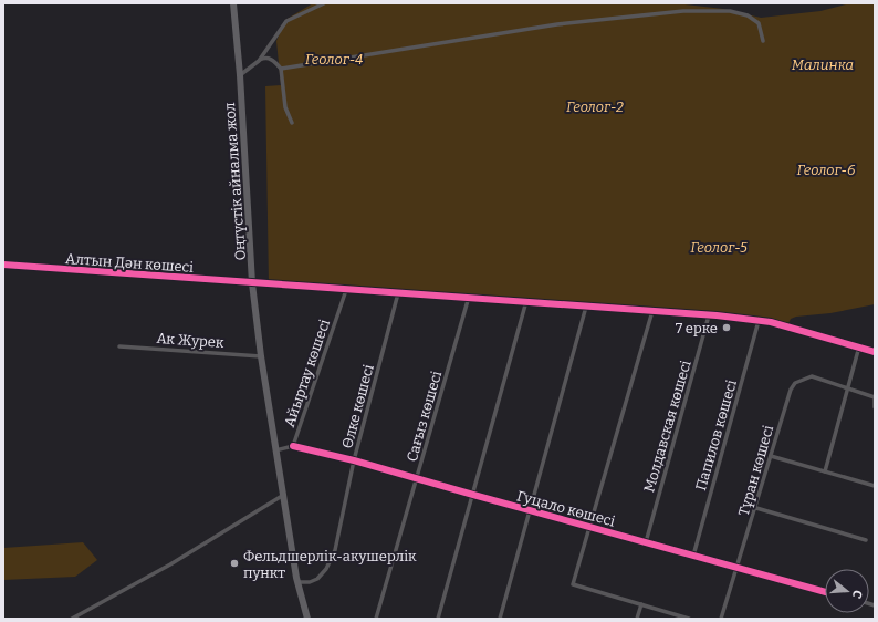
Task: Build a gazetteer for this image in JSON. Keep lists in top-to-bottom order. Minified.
{"streets":{"highway":["Оңтүстік айналма жол"],"street":["Алтын Дән көшесі","Ак Журек","Айыртау көшесі","Өлке көшесі","Сағыз көшесі","Молдавская көшесі","Папилов көшесі","Тұран көшесі","Гуцало көшесі"]},"crossings":[["Оңтүстік айналма жол","Алтын Дән көшесі"],["Оңтүстік айналма жол","Ак Журек"],["Оңтүстік айналма жол","Айыртау көшесі"],["Оңтүстік айналма жол","Өлке көшесі"],["Алтын Дән көшесі","Айыртау көшесі"],["Алтын Дән көшесі","Өлке көшесі"],["Алтын Дән көшесі","Сағыз көшесі"],["Алтын Дән көшесі","Молдавская көшесі"],["Алтын Дән көшесі","Папилов көшесі"],["Айыртау көшесі","Гуцало көшесі"],["Өлке көшесі","Гуцало көшесі"],["Сағыз көшесі","Гуцало көшесі"],["Молдавская көшесі","Гуцало көшесі"],["Папилов көшесі","Гуцало көшесі"],["Тұран көшесі","Гуцало көшесі"]],"parks":["Геолог-4","Малинка","Геолог-2","Геолог-6","Геолог-5"],"places":["7 ерке","Фельдшерлік-акушерлік пункт"],"north":"right"}
